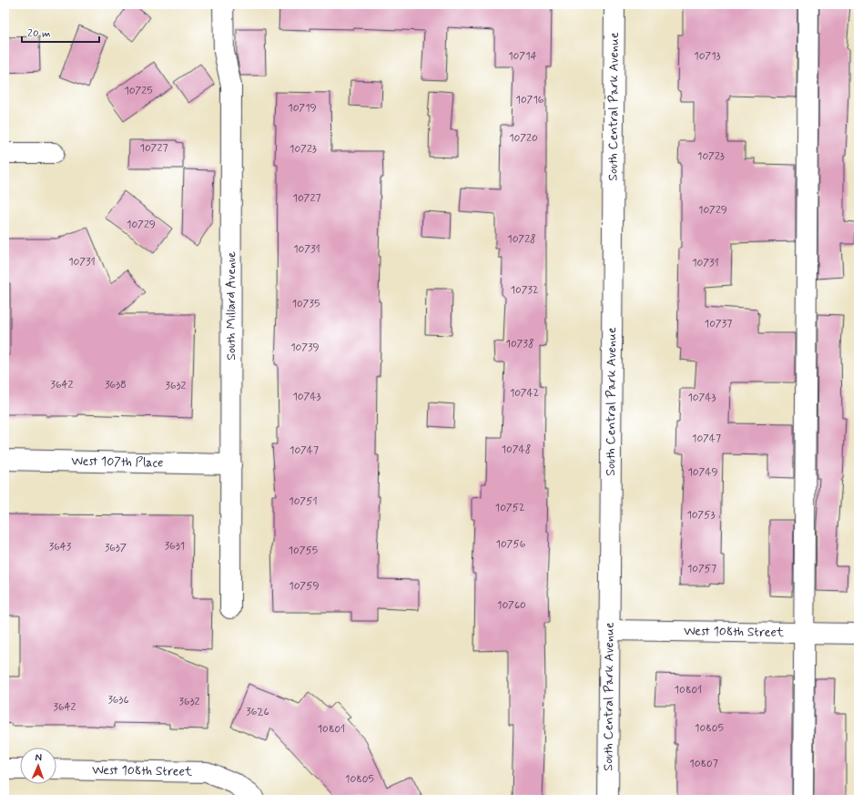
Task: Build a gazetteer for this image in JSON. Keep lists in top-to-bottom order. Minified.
{"streets":{"street":["South Central Park Avenue","South Millard Avenue","West 107th Place","West 108th Street"]},"crossings":[["South Central Park Avenue","West 108th Street"],["South Millard Avenue","West 107th Place"]],"house_numbers":["10714","10713","10725","10716","10719","10720","10727","10723","10723","10727","10729","10729","10728","10731","10731","10731","10732","10735","10737","10738","10739","3642","3638","3632","10742","10743","10743","10747","10748","10747","10749","10751","10752","10753","10756","3631","3643","3637","10755","10757","10759","10760","10801","3636","3632","3642","3626","10805","10801","10807","10805"],"scale_bar":"20 m","north":"top"}
